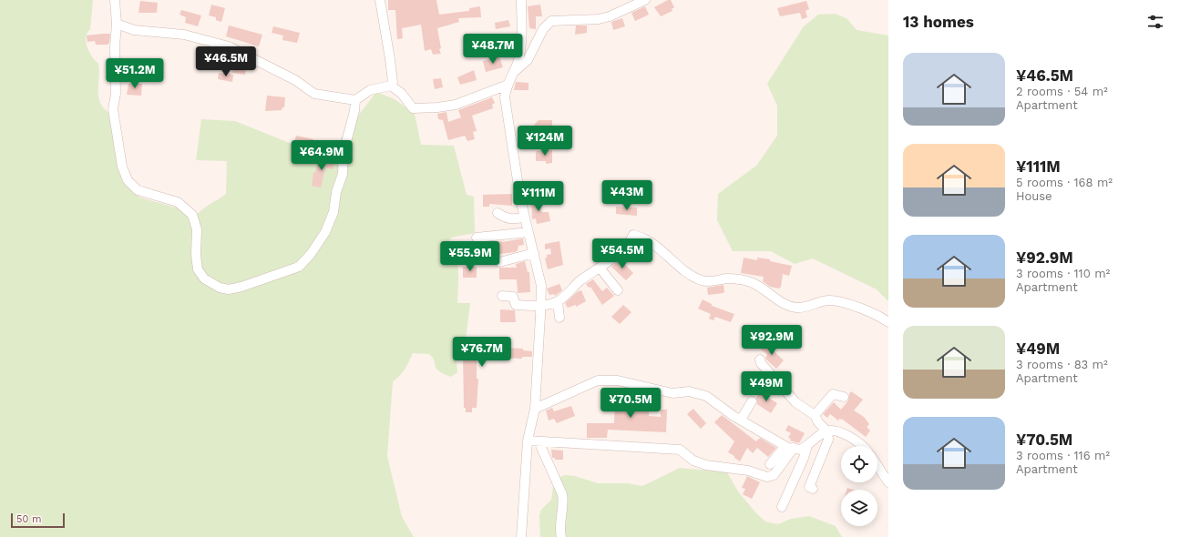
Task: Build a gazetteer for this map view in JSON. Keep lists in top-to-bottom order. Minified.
{"scale_bar":"50 m","page":{"heading":"13 homes","price":["¥48.7M","¥46.5M","¥51.2M","¥124M","¥64.9M","¥43M","¥111M","¥54.5M","¥55.9M","¥92.9M","¥76.7M","¥49M","¥70.5M"],"list":[{"name":"¥46.5M","note":"2 rooms · 54 m² · Apartment"},{"name":"¥111M","note":"5 rooms · 168 m² · House"},{"name":"¥92.9M","note":"3 rooms · 110 m² · Apartment"},{"name":"¥49M","note":"3 rooms · 83 m² · Apartment"},{"name":"¥70.5M","note":"3 rooms · 116 m² · Apartment"}],"scale":"50 m"}}
